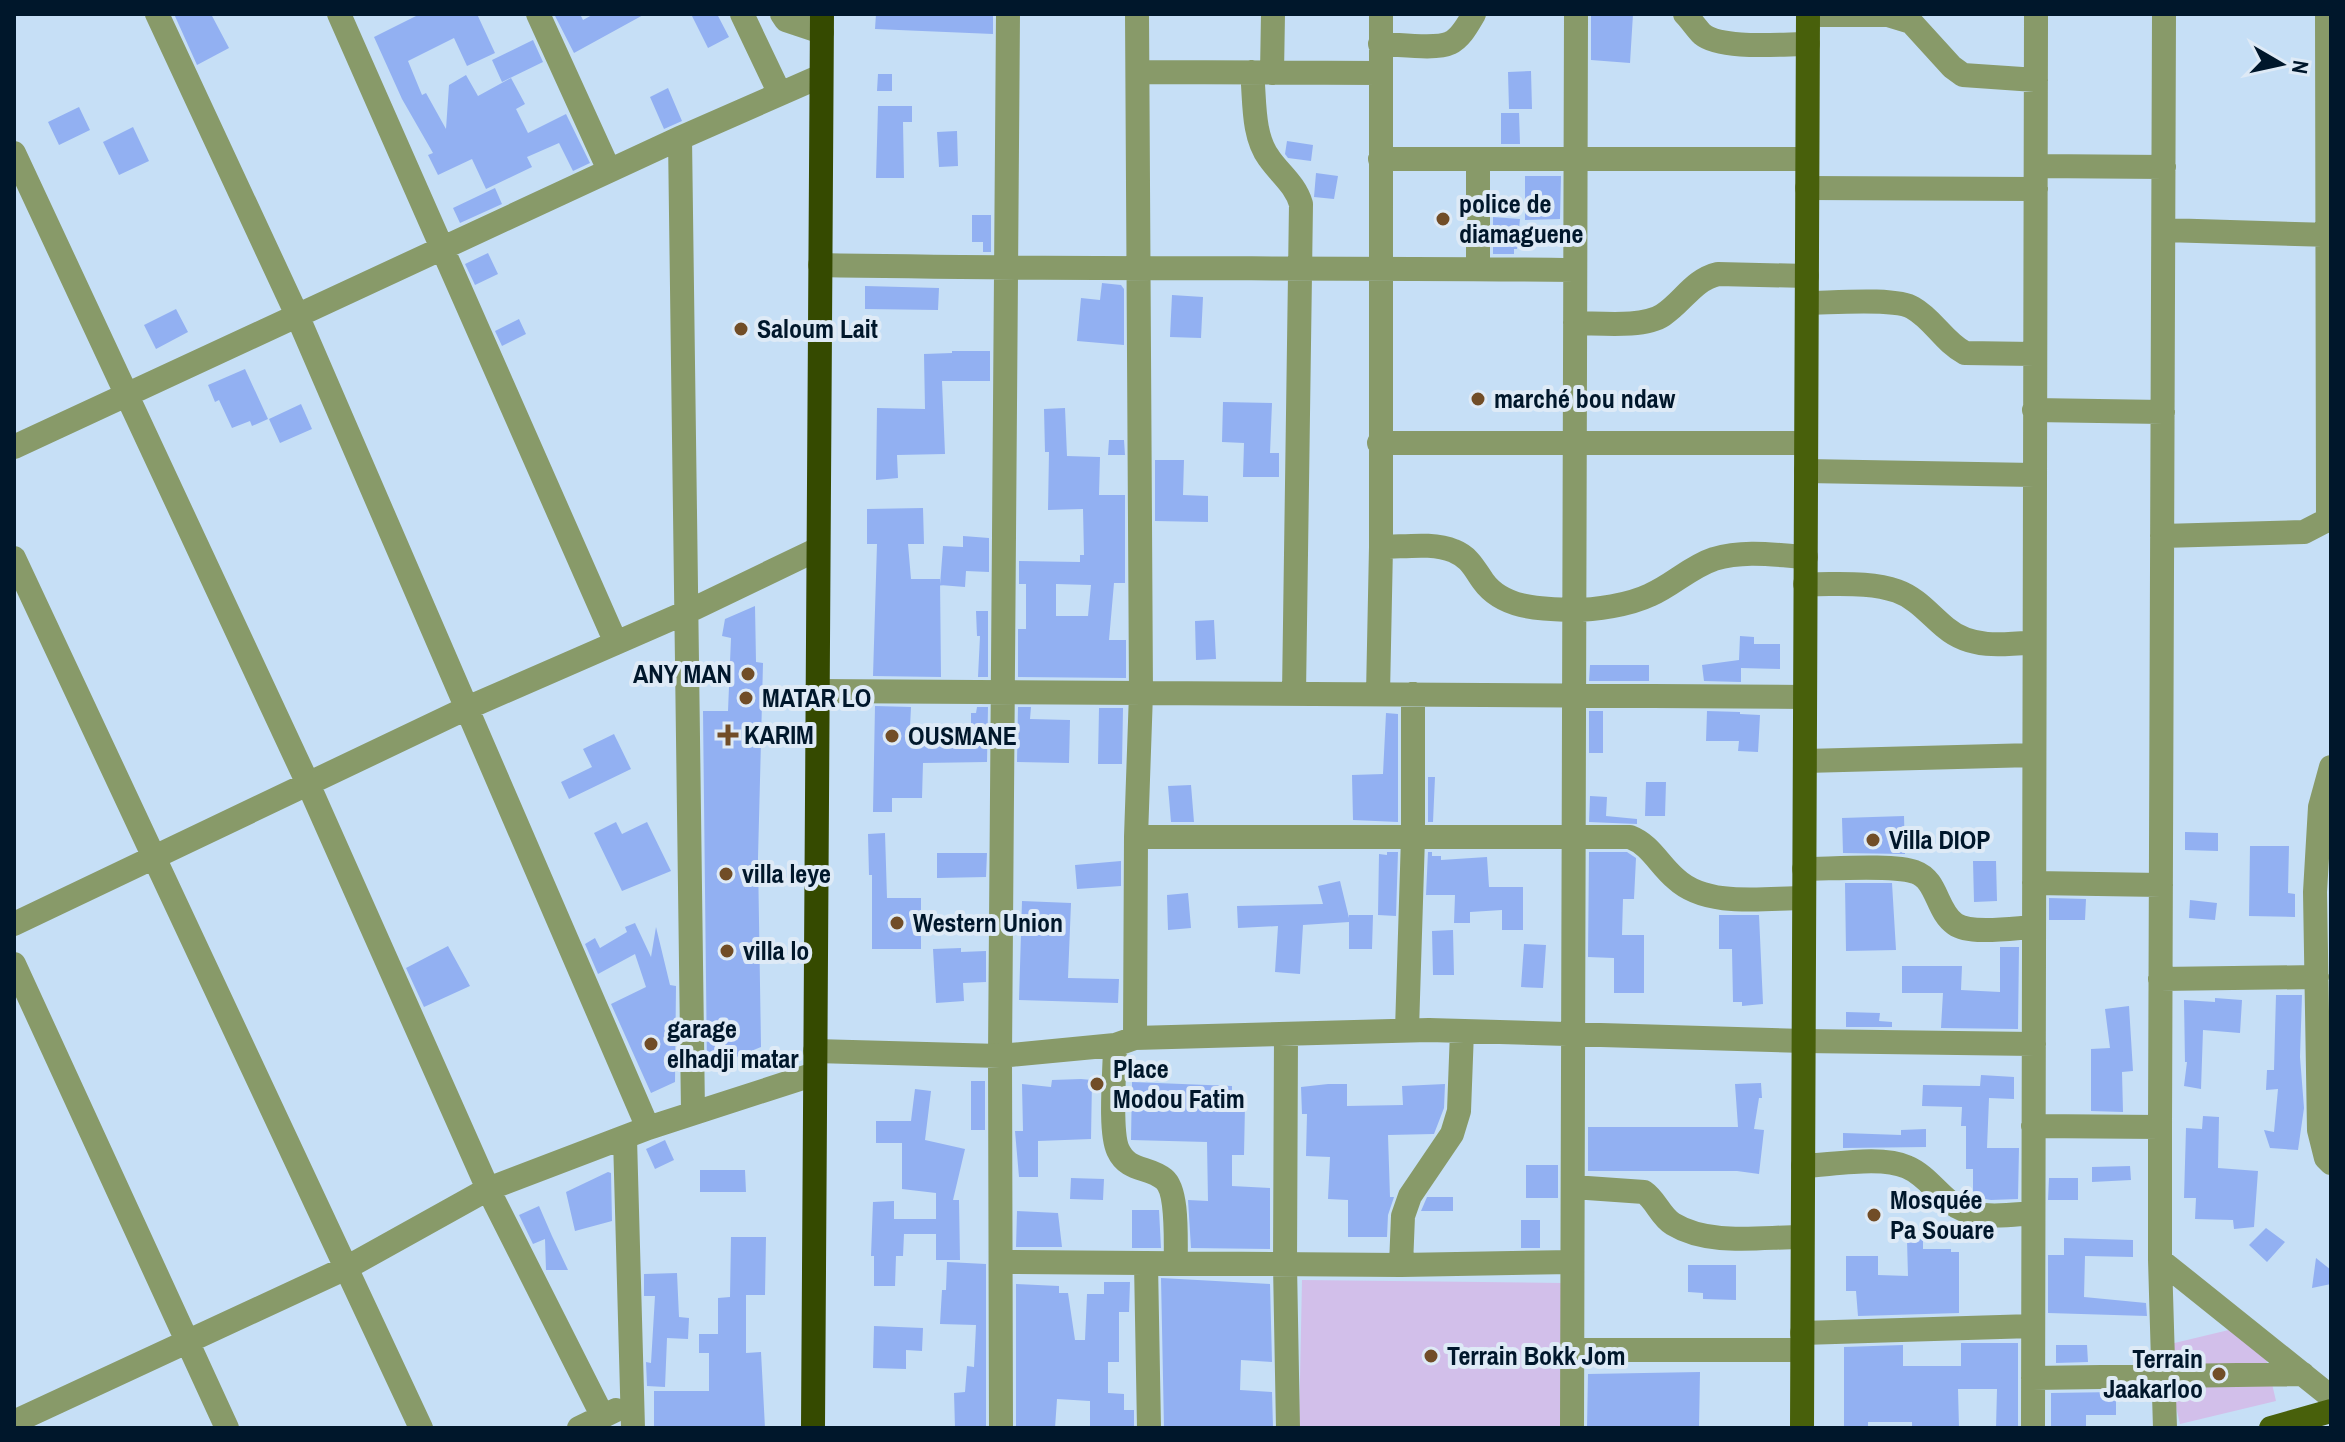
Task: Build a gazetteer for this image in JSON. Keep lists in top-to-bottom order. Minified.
{"places":{"other":["police de diamaguene","Saloum Lait","marché bou ndaw","ANY MAN","MATAR LO","OUSMANE","Villa DIOP","villa leye","Western Union","villa lo","garage elhadji matar","Place Modou Fatim","Mosquée Pa Souare","Terrain Bokk Jom","Terrain Jaakarloo"],"health":["KARIM"]},"north":"right"}
